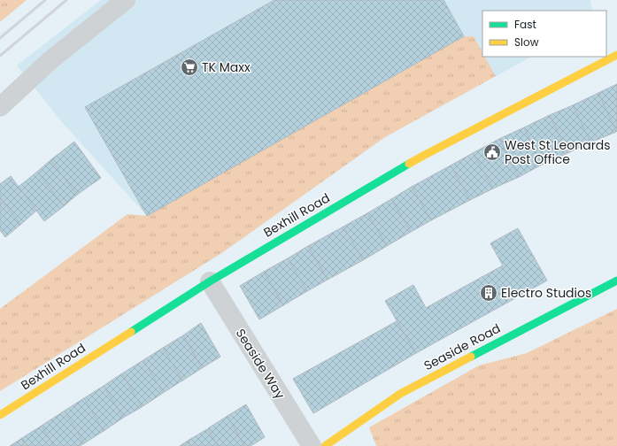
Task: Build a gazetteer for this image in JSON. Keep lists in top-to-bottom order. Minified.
{"streets":{"main road":["Bexhill Road","Seaside Road"],"street":["Seaside Way"]},"crossings":[["Bexhill Road","Seaside Way"]],"places":{"supermarket":["TK Maxx"],"public building":["West St Leonards Post Office"],"building":["Electro Studios"]},"legend":["Fast","Slow"]}
